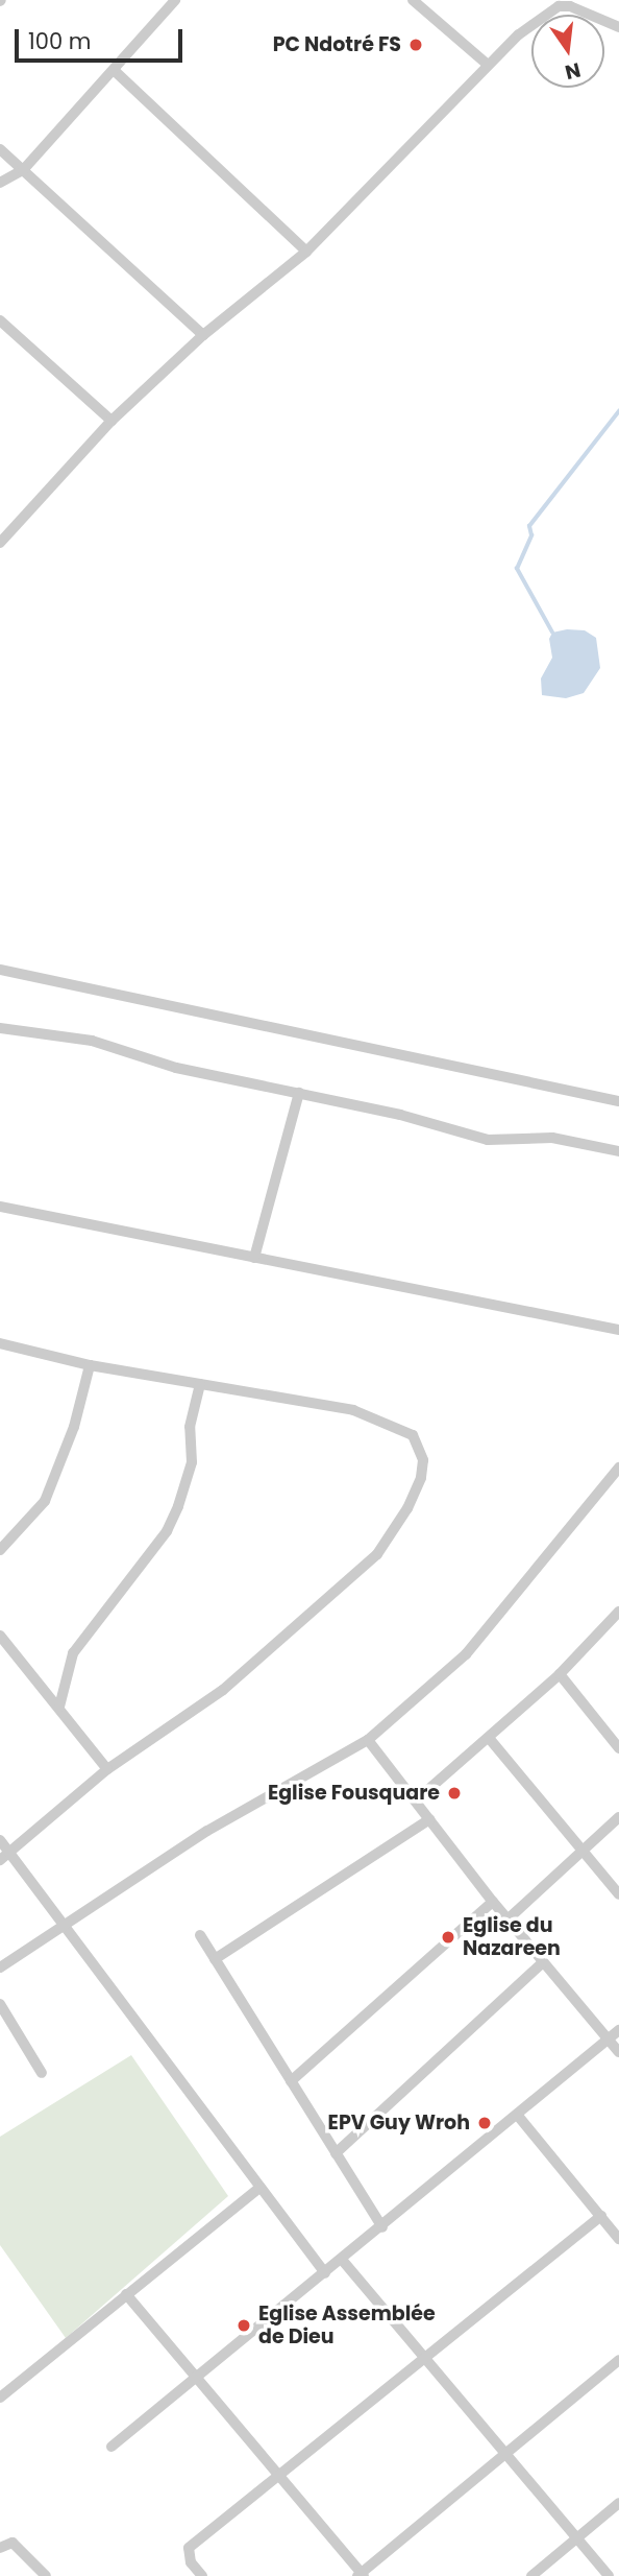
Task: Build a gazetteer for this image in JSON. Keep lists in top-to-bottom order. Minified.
{"places":["PC Ndotré FS","Eglise Fousquare","Eglise du Nazareen","EPV Guy Wroh","Eglise Assemblée de Dieu"],"scale_bar":"100 m","north":"bottom"}
